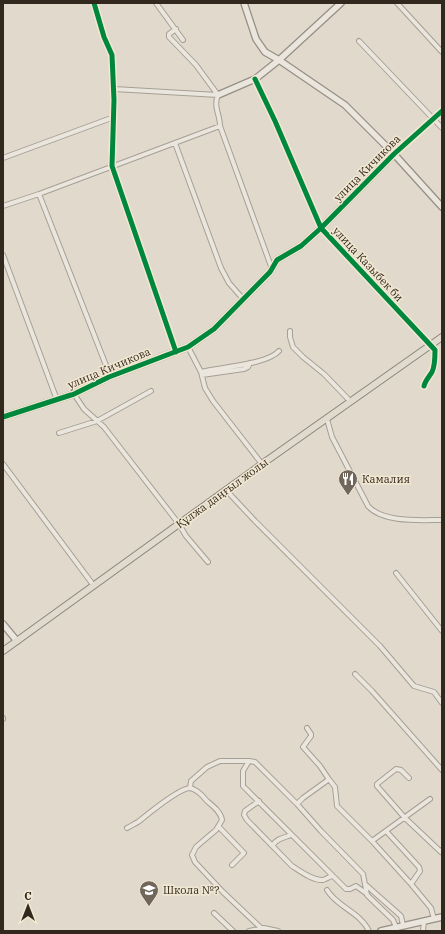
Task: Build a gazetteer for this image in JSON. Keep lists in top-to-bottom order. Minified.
{"streets":{"main road":["Құлжа даңғыл жолы"],"street":["улица Кичикова","улица Казыбек би"]},"crossings":[["улица Кичикова","улица Казыбек би"],["улица Казыбек би","Құлжа даңғыл жолы"]],"places":{"restaurant":["Камалия"],"school or university":["Школа №?"]},"north":"top"}
